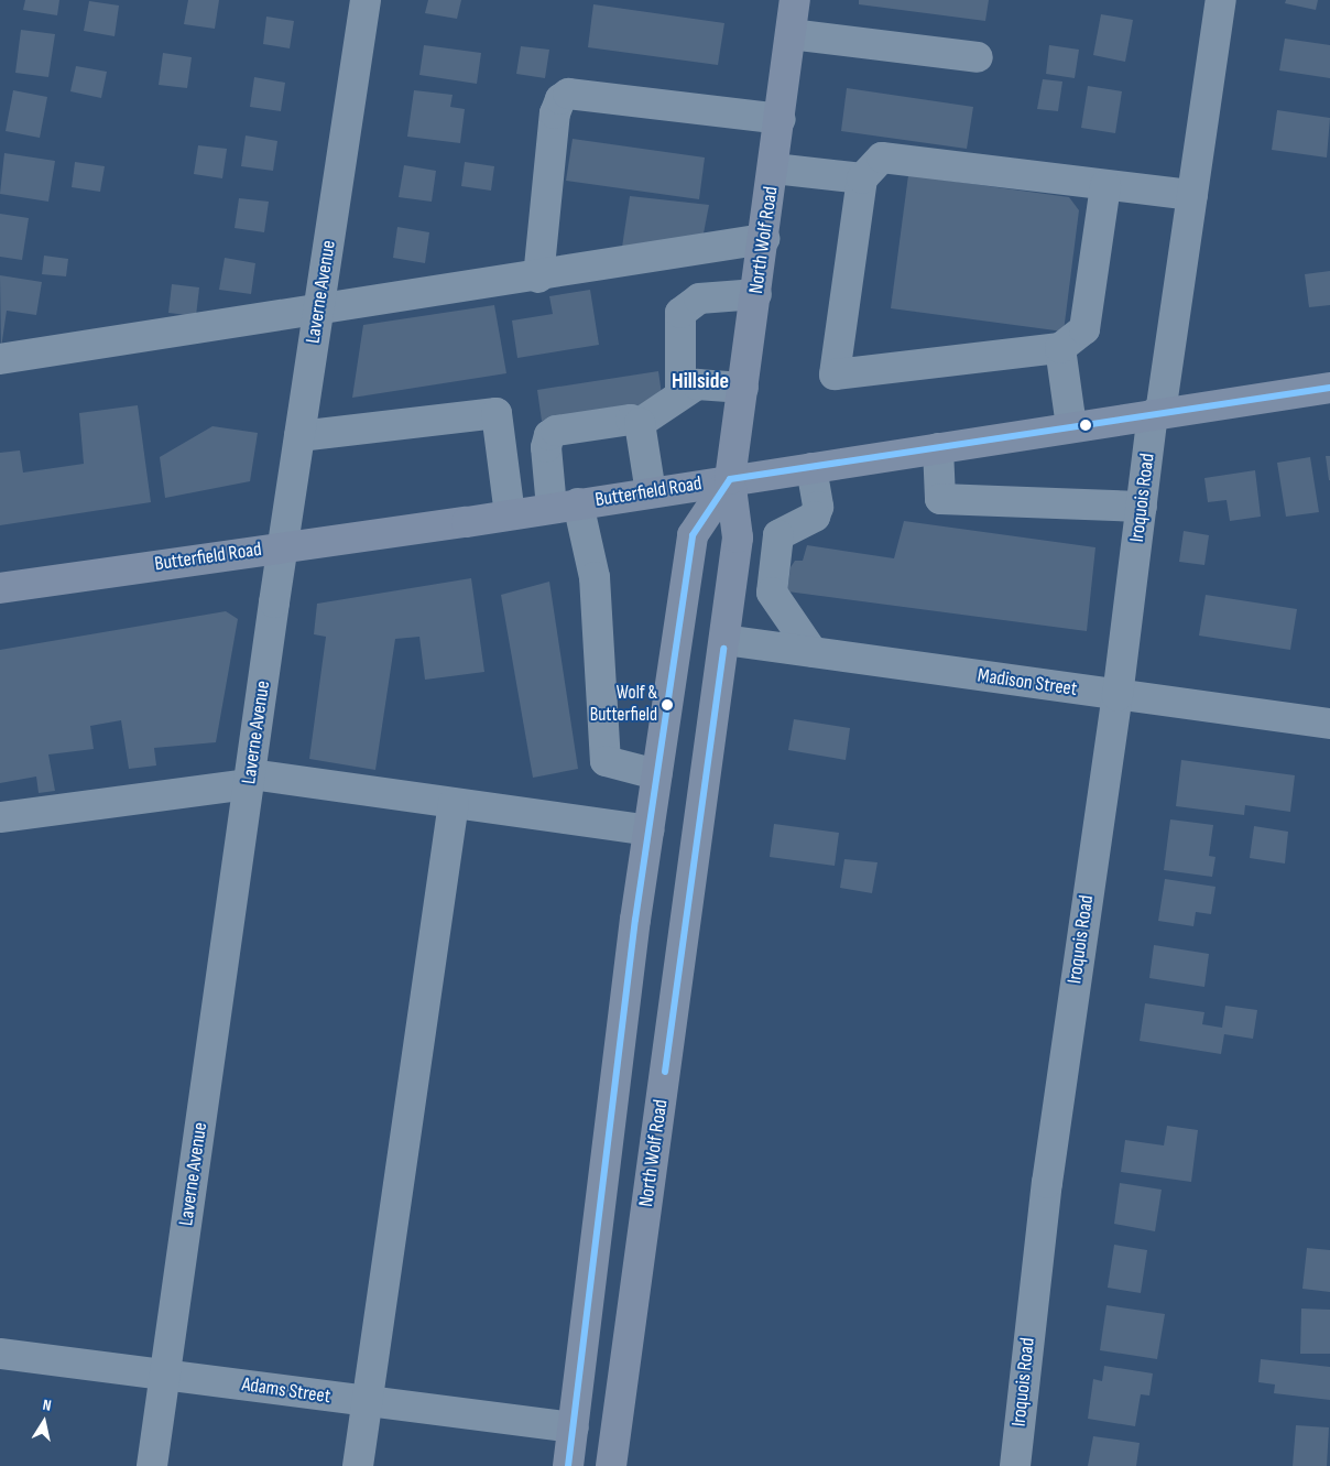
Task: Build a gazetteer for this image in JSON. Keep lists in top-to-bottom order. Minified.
{"streets":{"main road":["North Wolf Road","Butterfield Road"],"street":["Laverne Avenue","Iroquois Road","Madison Street","Adams Street"]},"crossings":[["North Wolf Road","Butterfield Road"],["North Wolf Road","Madison Street"],["North Wolf Road","Adams Street"],["Laverne Avenue","Butterfield Road"],["Laverne Avenue","Adams Street"],["Butterfield Road","Iroquois Road"],["Iroquois Road","Madison Street"]],"districts":["Hillside"],"places":["Wolf & Butterfield"],"north":"top"}
